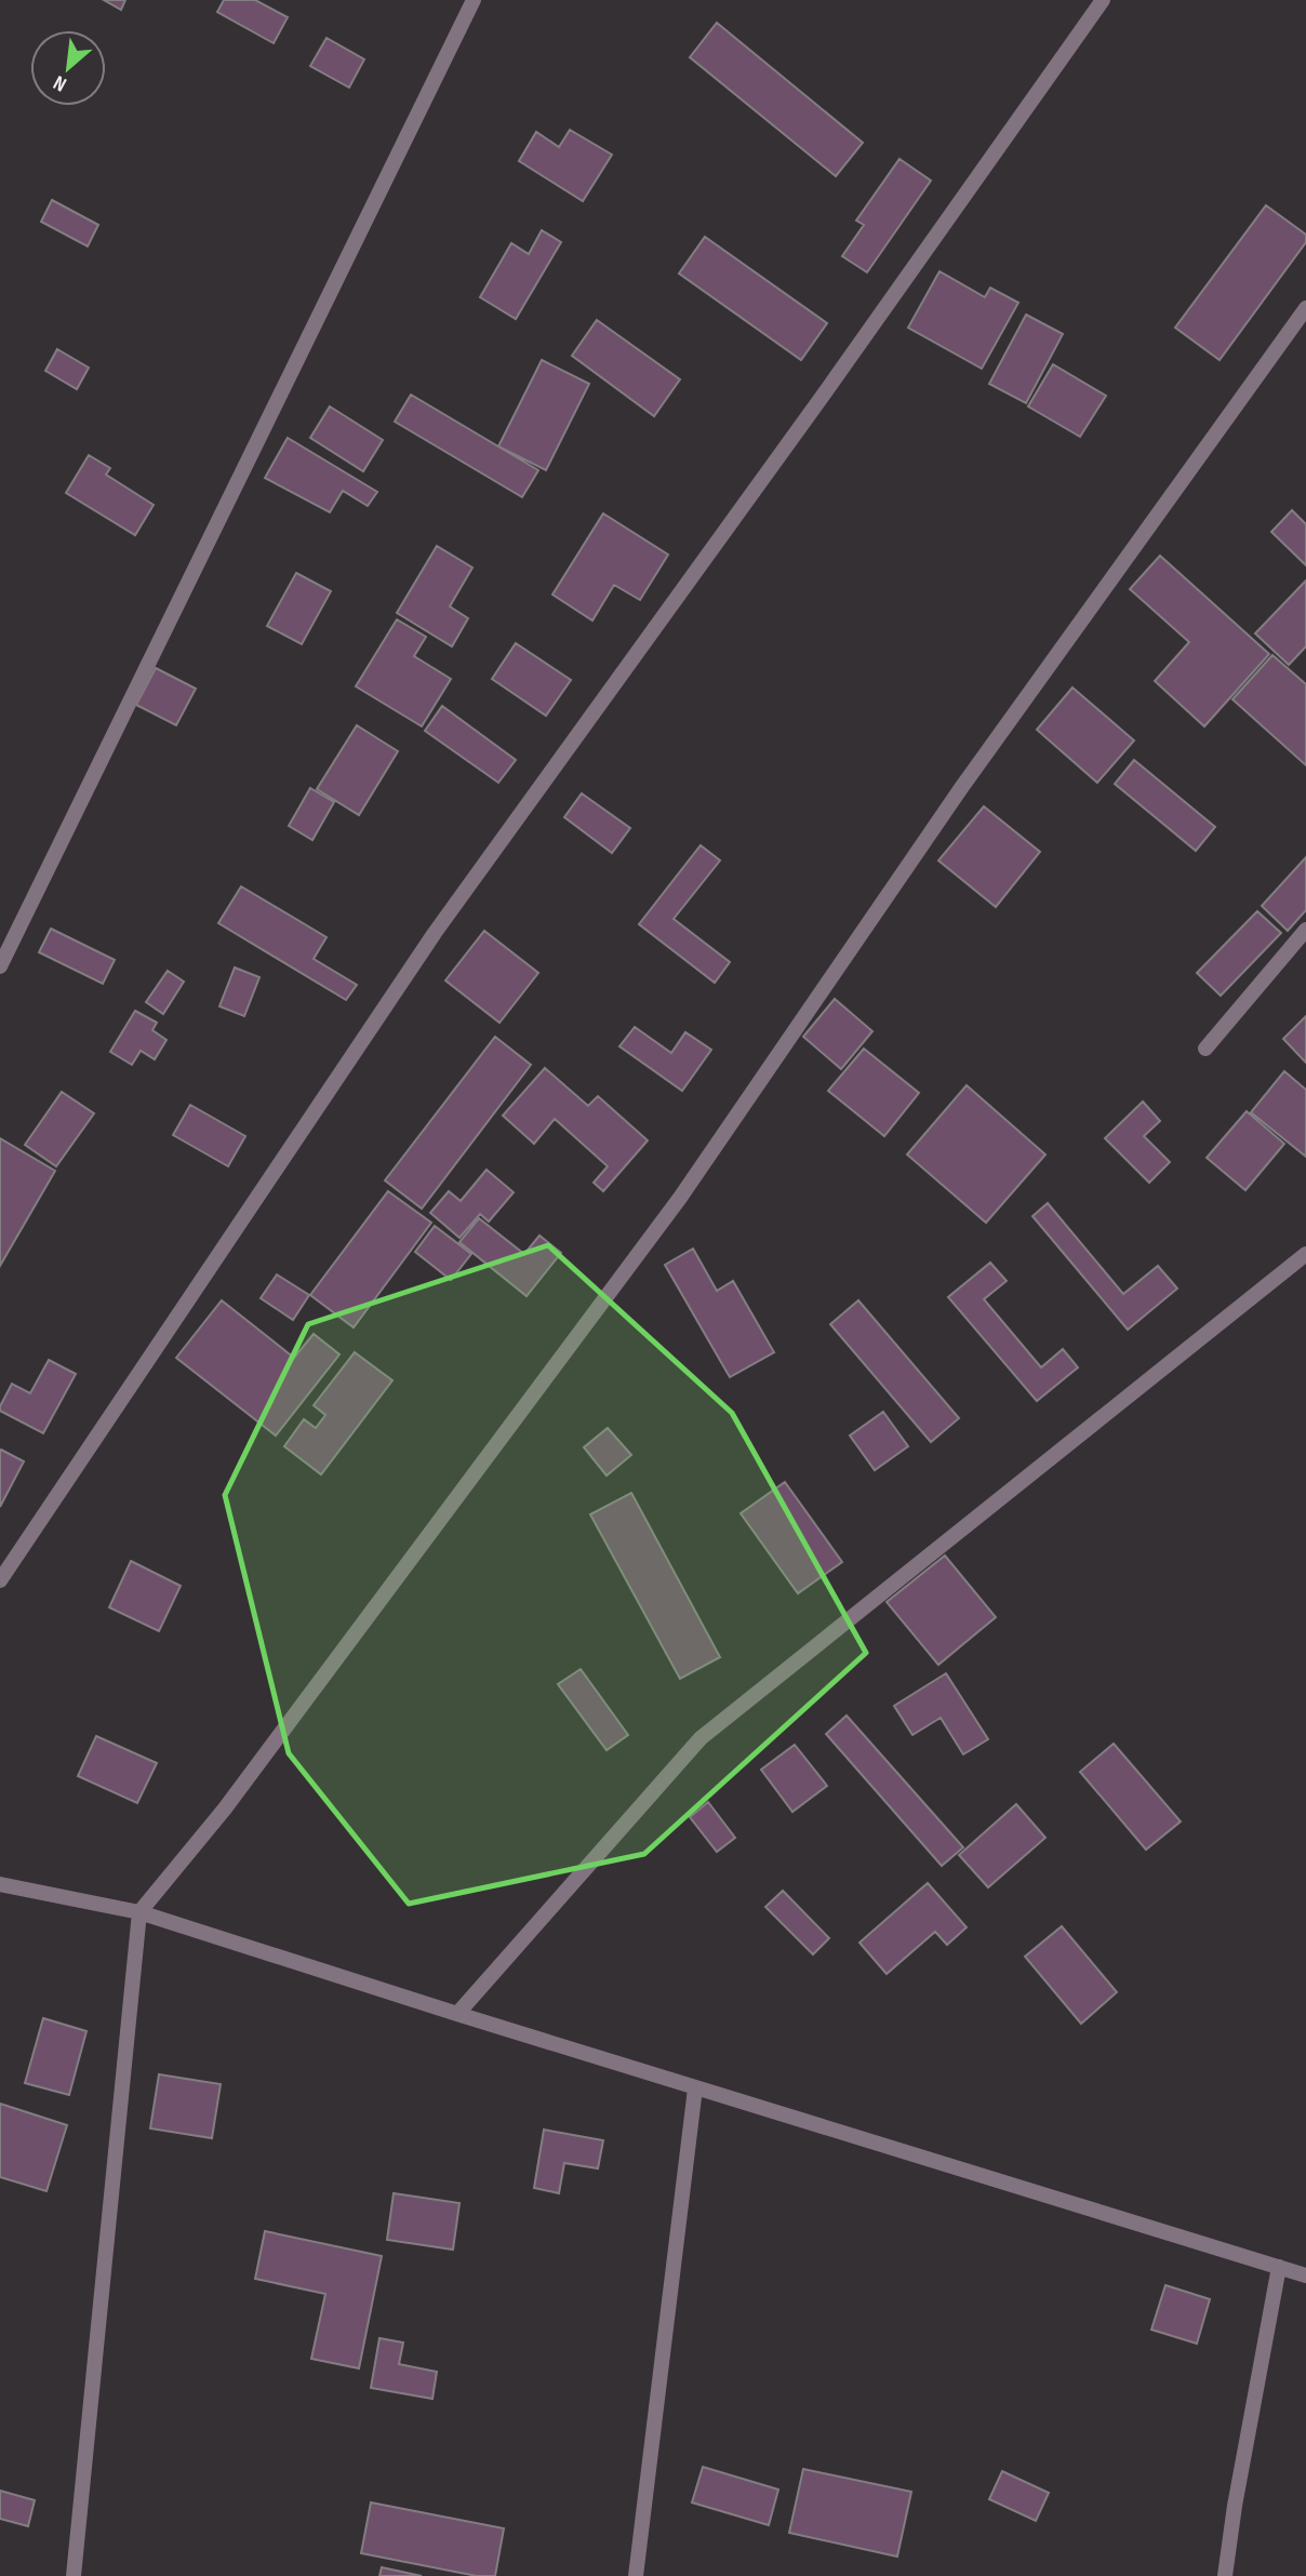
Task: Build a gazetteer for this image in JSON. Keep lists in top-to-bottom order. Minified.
{"north":"bottom left"}
